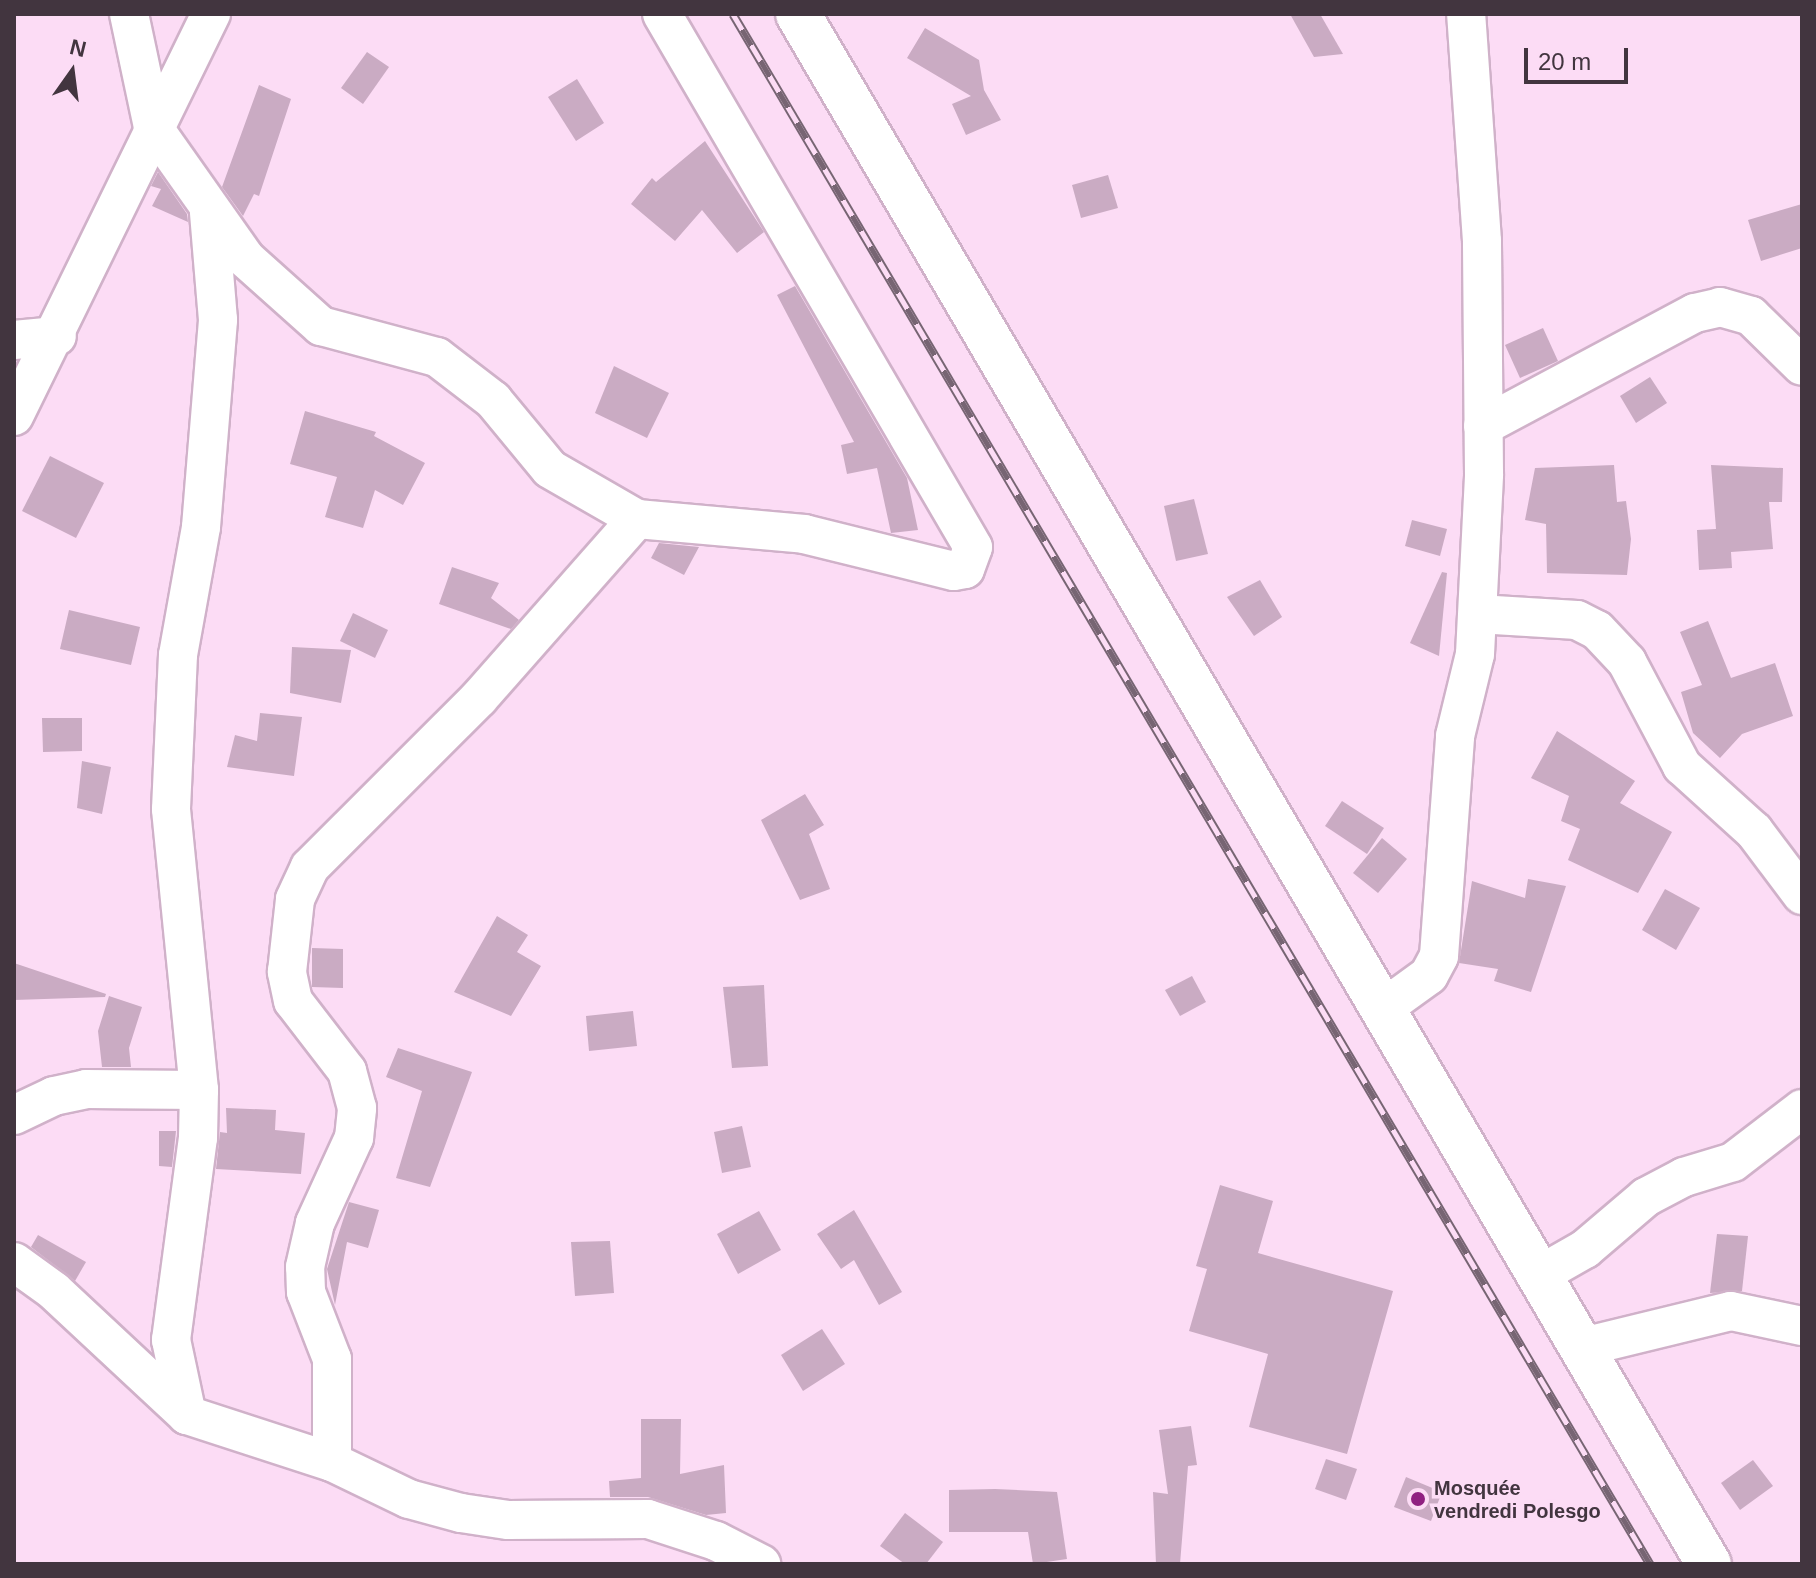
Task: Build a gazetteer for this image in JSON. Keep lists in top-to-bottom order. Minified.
{"places":["Mosquée vendredi Polesgo"],"scale_bar":"20 m","north":"top"}
